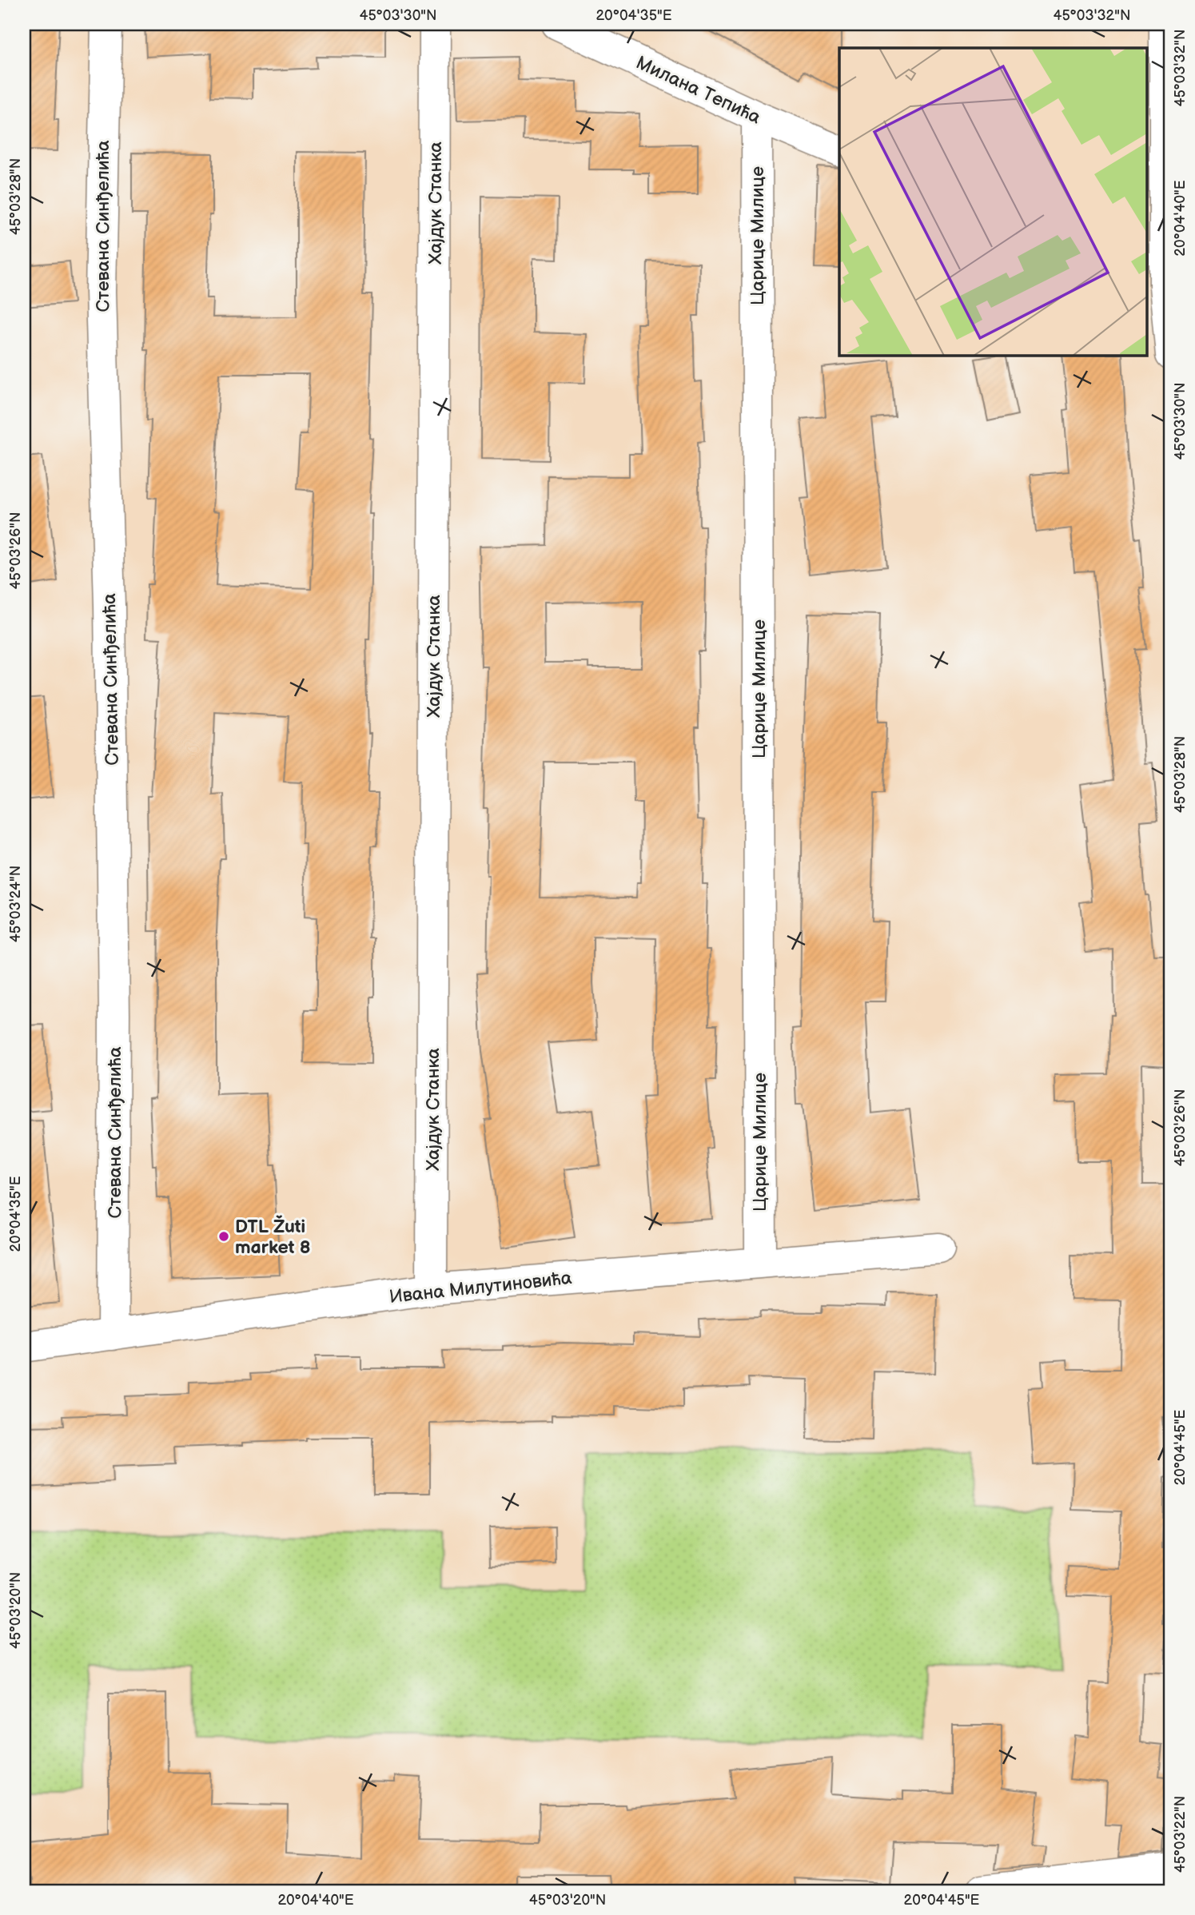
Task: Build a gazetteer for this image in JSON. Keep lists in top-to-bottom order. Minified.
{"streets":{"street":["Милана Тепића","Хајдук Станка","Стевана Синђелића","Царице Милице","Ивана Милутиновића"]},"crossings":[["Милана Тепића","Царице Милице"],["Хајдук Станка","Ивана Милутиновића"],["Стевана Синђелића","Ивана Милутиновића"],["Царице Милице","Ивана Милутиновића"]],"places":["DTL Žuti market 8"],"coordinates":["45°03'30\"N","20°04'35\"E","45°03'32\"N","45°03'28\"N","20°04'40\"E","45°03'26\"N","45°03'24\"N","20°04'45\"E","45°03'20\"N","45°03'22\"N"]}
